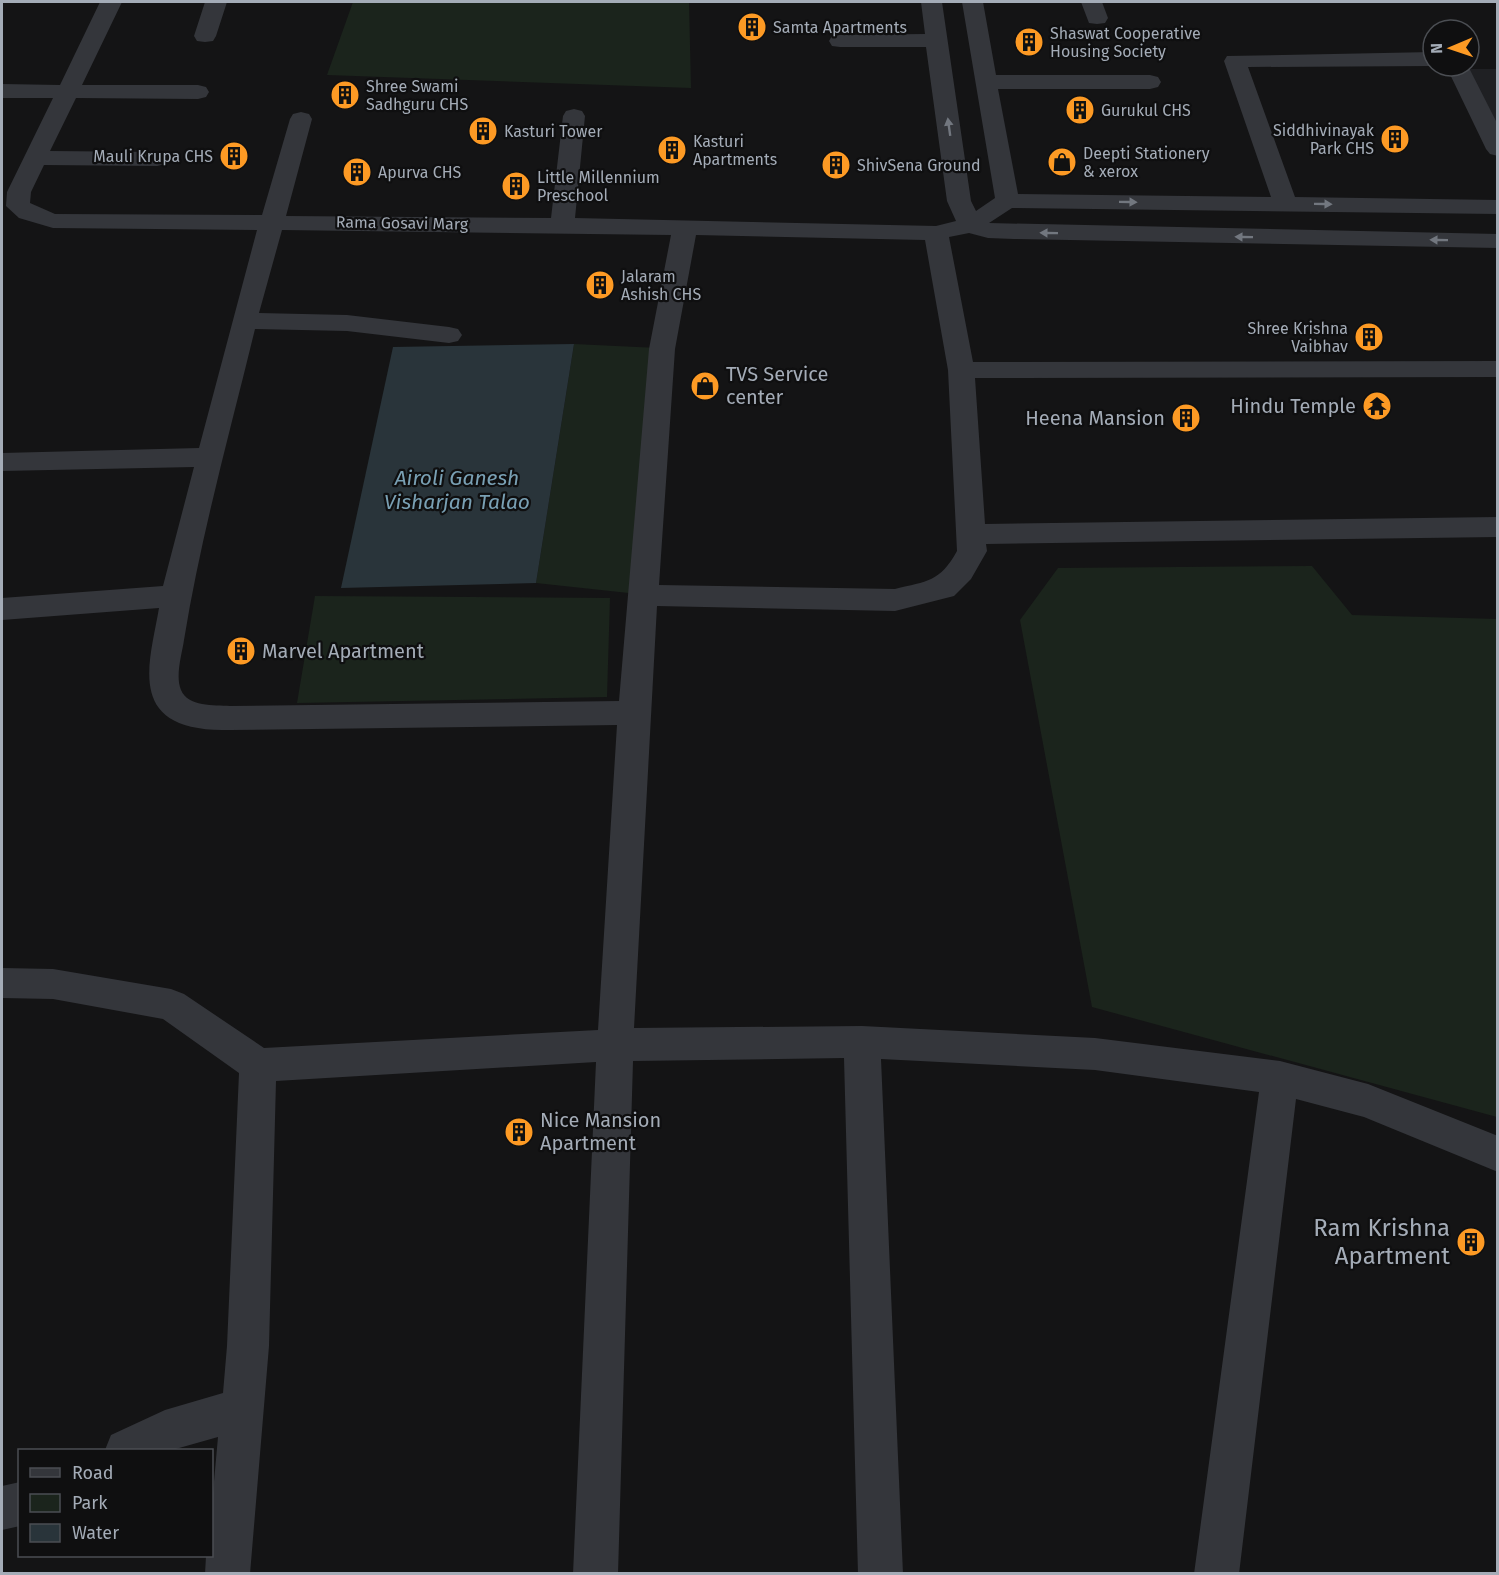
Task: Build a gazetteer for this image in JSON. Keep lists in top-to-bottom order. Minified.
{"streets":{"street":["Rama Gosavi Marg"]},"water":["Airoli Ganesh Visharjan Talao"],"places":{"building":["Samta Apartments","Shaswat Cooperative Housing Society","Shree Swami Sadhguru CHS","Gurukul CHS","Kasturi Tower","Siddhivinayak Park CHS","Kasturi Apartments","Mauli Krupa CHS","ShivSena Ground","Apurva CHS","Little Millennium Preschool","Jalaram Ashish CHS","Shree Krishna Vaibhav","Heena Mansion","Marvel Apartment","Nice Mansion Apartment","Ram Krishna Apartment"],"shop":["Deepti Stationery & xerox","TVS Service center"],"temple":["Hindu Temple"]},"legend":["Road","Park","Water"],"north":"left"}
